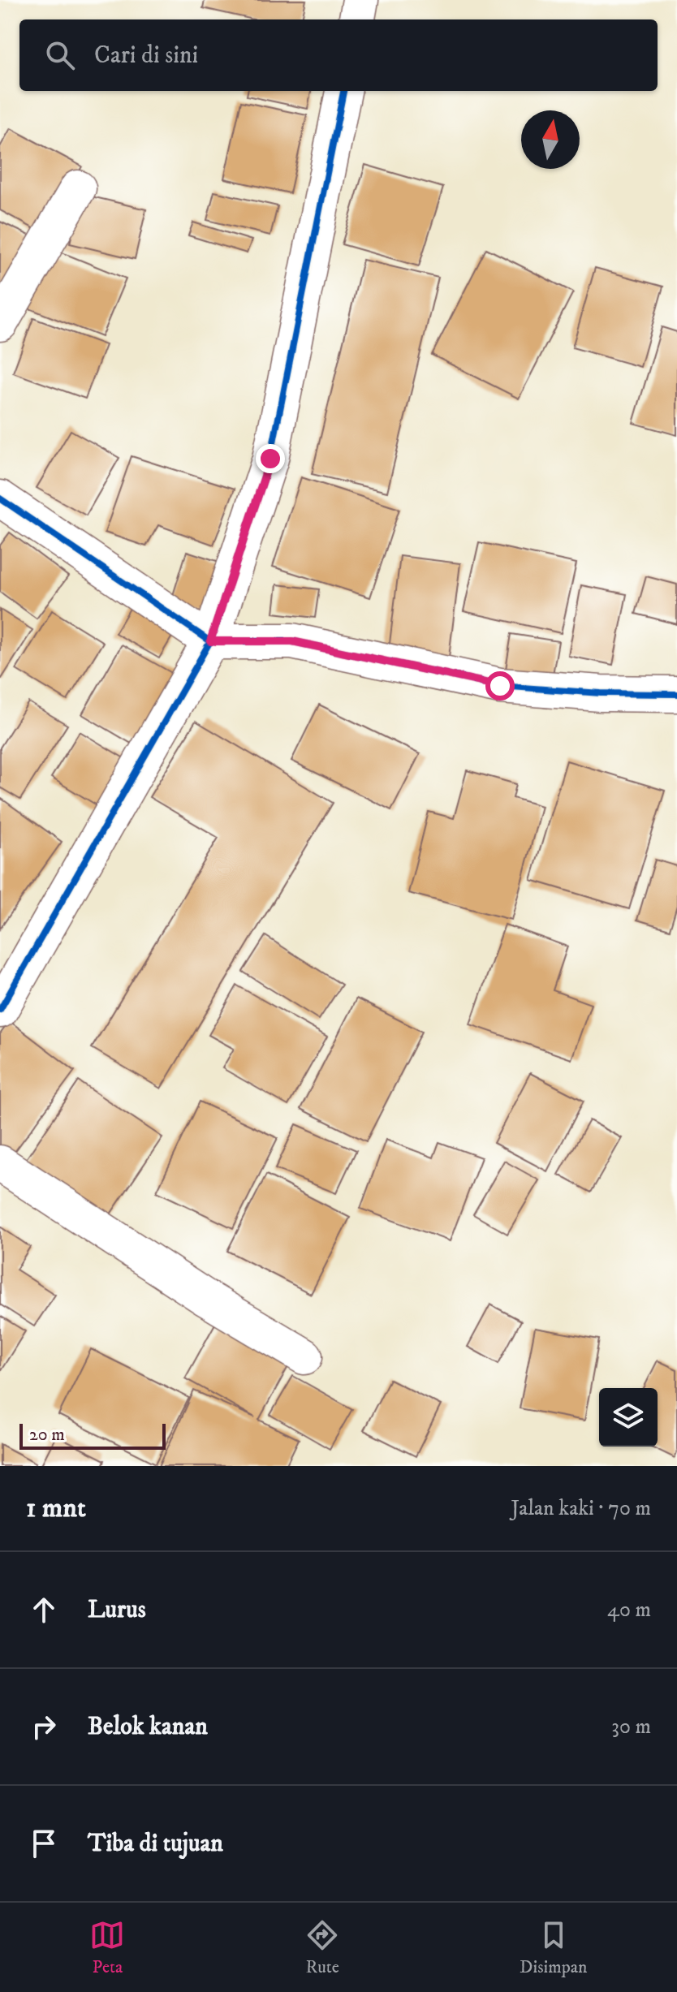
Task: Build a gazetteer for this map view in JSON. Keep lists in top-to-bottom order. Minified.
{"scale_bar":"20 m","north":"top","page":{"search":"Cari di sini","scale":"20 m","heading":["1 mnt","Jalan kaki · 70 m"],"list":[["Lurus","40 m"],["Belok kanan","30 m"],"Tiba di tujuan"],"nav":["Peta","Rute","Disimpan"]}}
